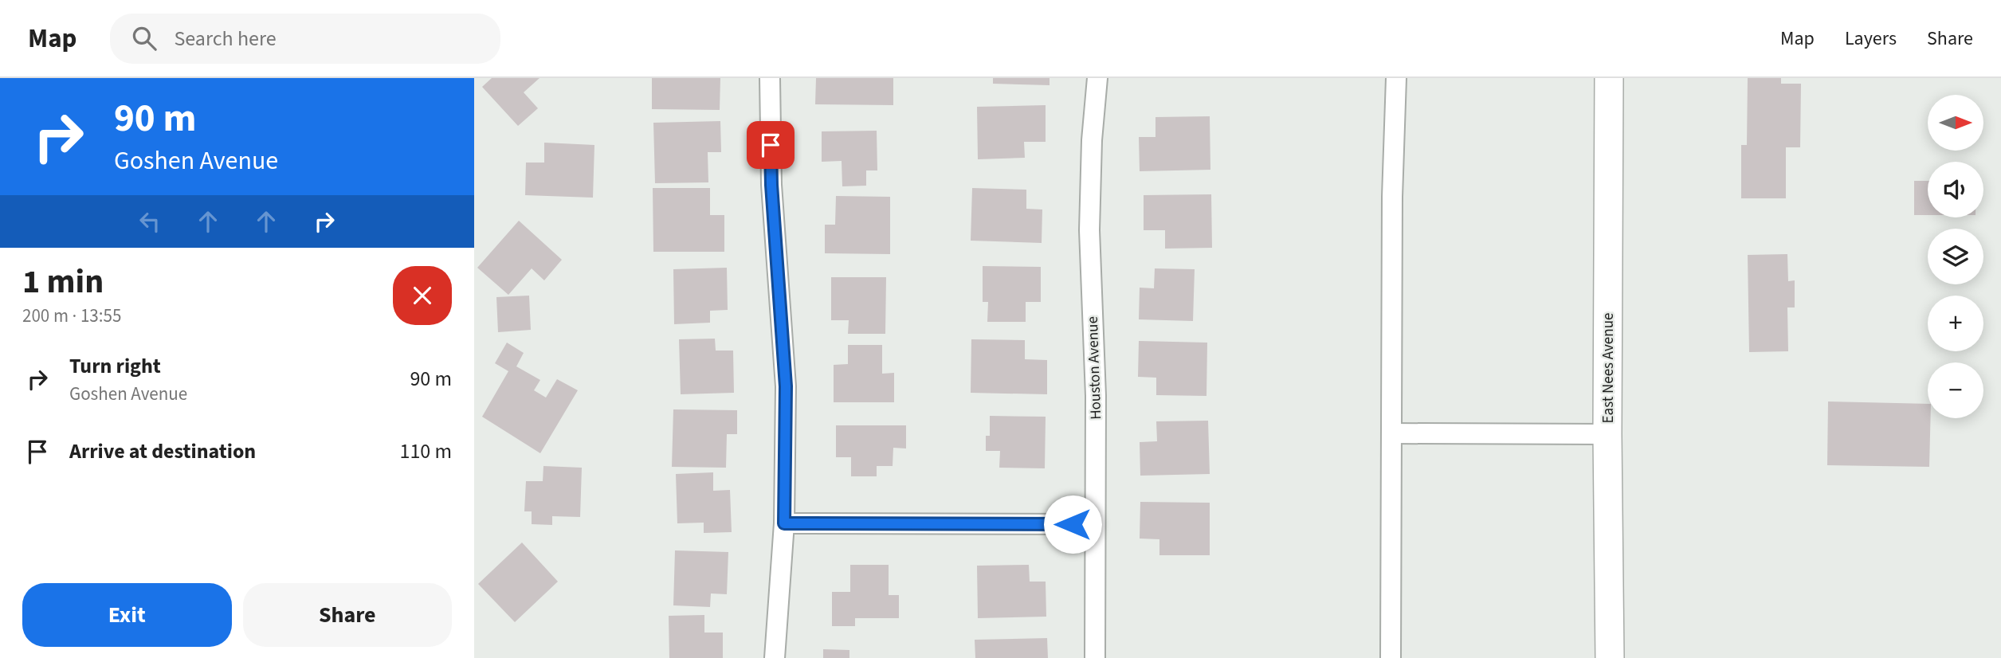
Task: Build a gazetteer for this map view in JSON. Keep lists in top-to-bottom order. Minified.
{"streets":{"main road":["East Nees Avenue"],"street":["Houston Avenue"]},"north":"right","page":{"header":"Map","search":"Search here","nav":["Map","Layers","Share"],"turn":["90 m","Goshen Avenue"],"map_buttons":["+","−"],"heading":["1 min","200 m · 13:55"],"list":[{"name":"Turn right","note":"Goshen Avenue","value":"90 m"},{"name":"Arrive at destination","value":"110 m"}],"buttons":["Exit","Share"]}}
